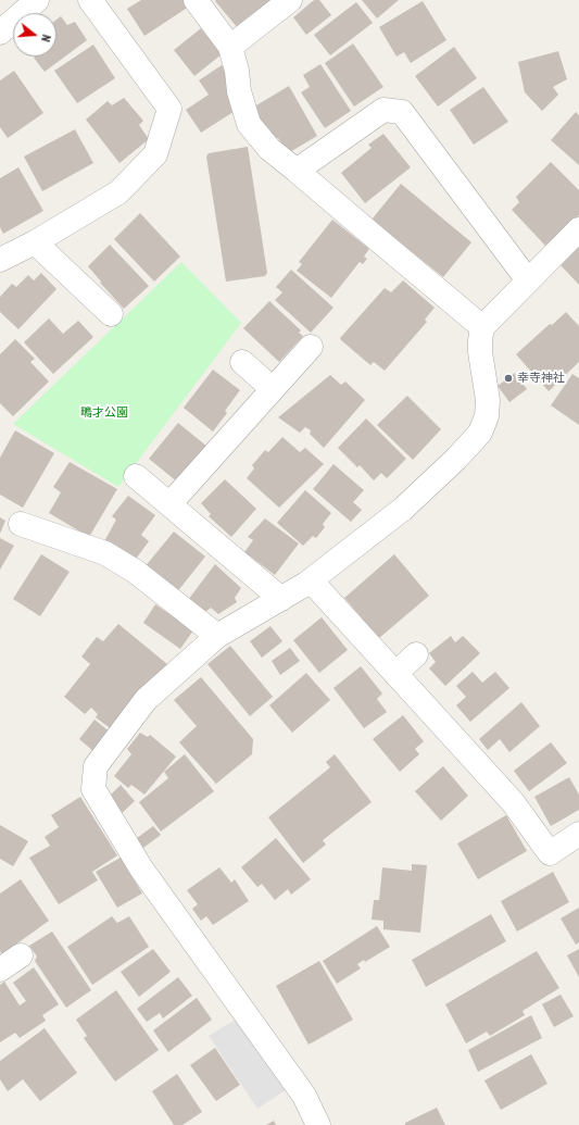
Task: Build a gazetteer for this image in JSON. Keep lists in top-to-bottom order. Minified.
{"parks":["鴫才公園"],"places":["幸寺神社"],"north":"right"}
